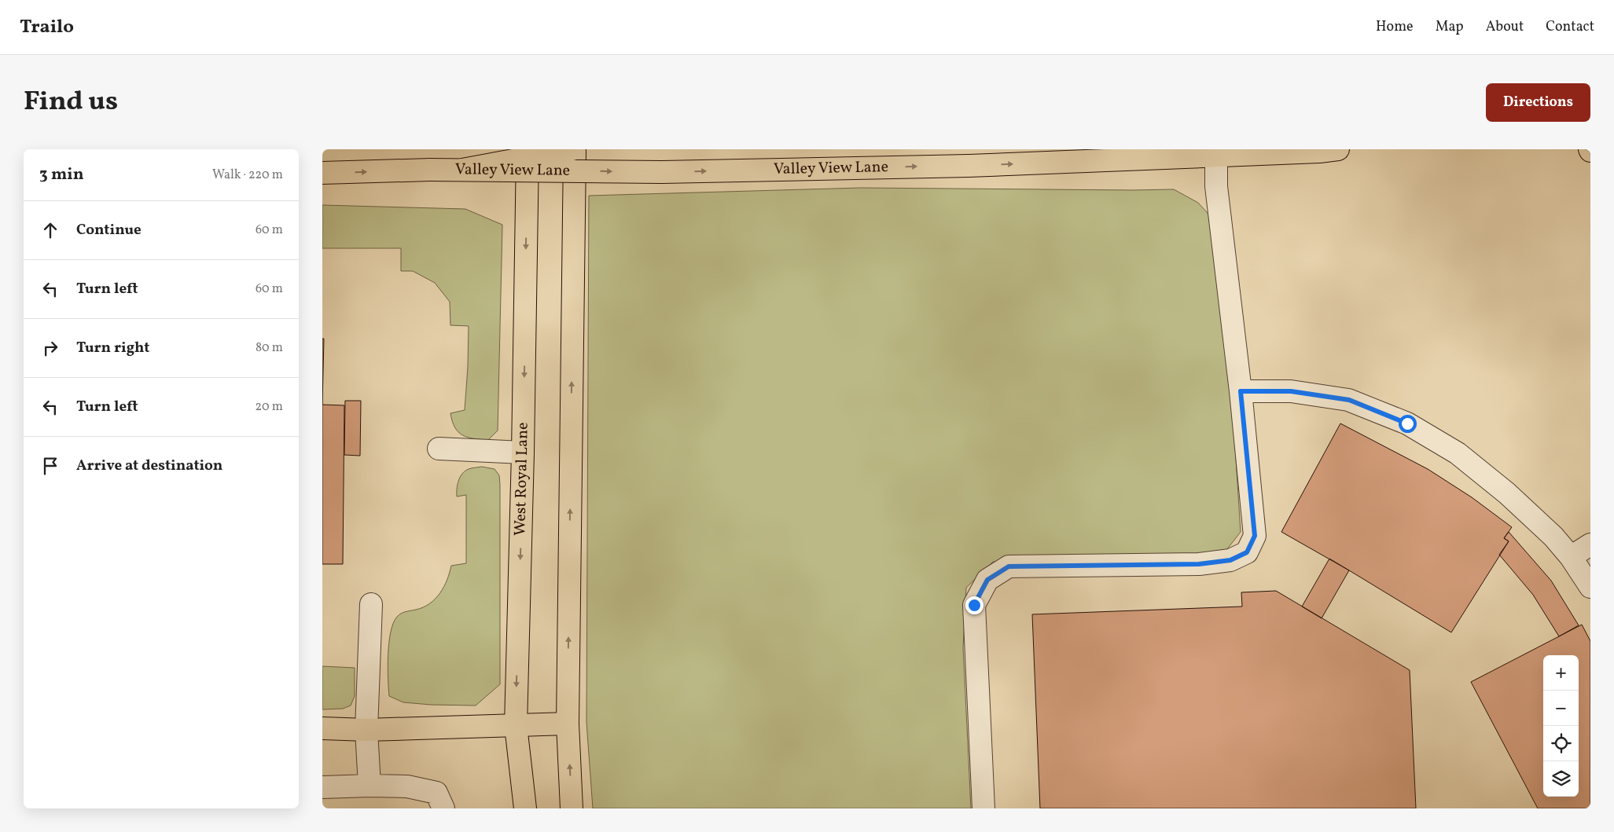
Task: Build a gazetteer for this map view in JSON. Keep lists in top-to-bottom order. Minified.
{"streets":{"main road":["Valley View Lane","West Royal Lane"]},"one_way":["Valley View Lane"],"page":{"header":"Trailo","nav":["Home","Map","About","Contact"],"title":"Find us","buttons":"Directions","heading":["3 min","Walk · 220 m"],"list":[["Continue","60 m"],["Turn left","60 m"],["Turn right","80 m"],["Turn left","20 m"],"Arrive at destination"],"map_buttons":["+","−"]}}
